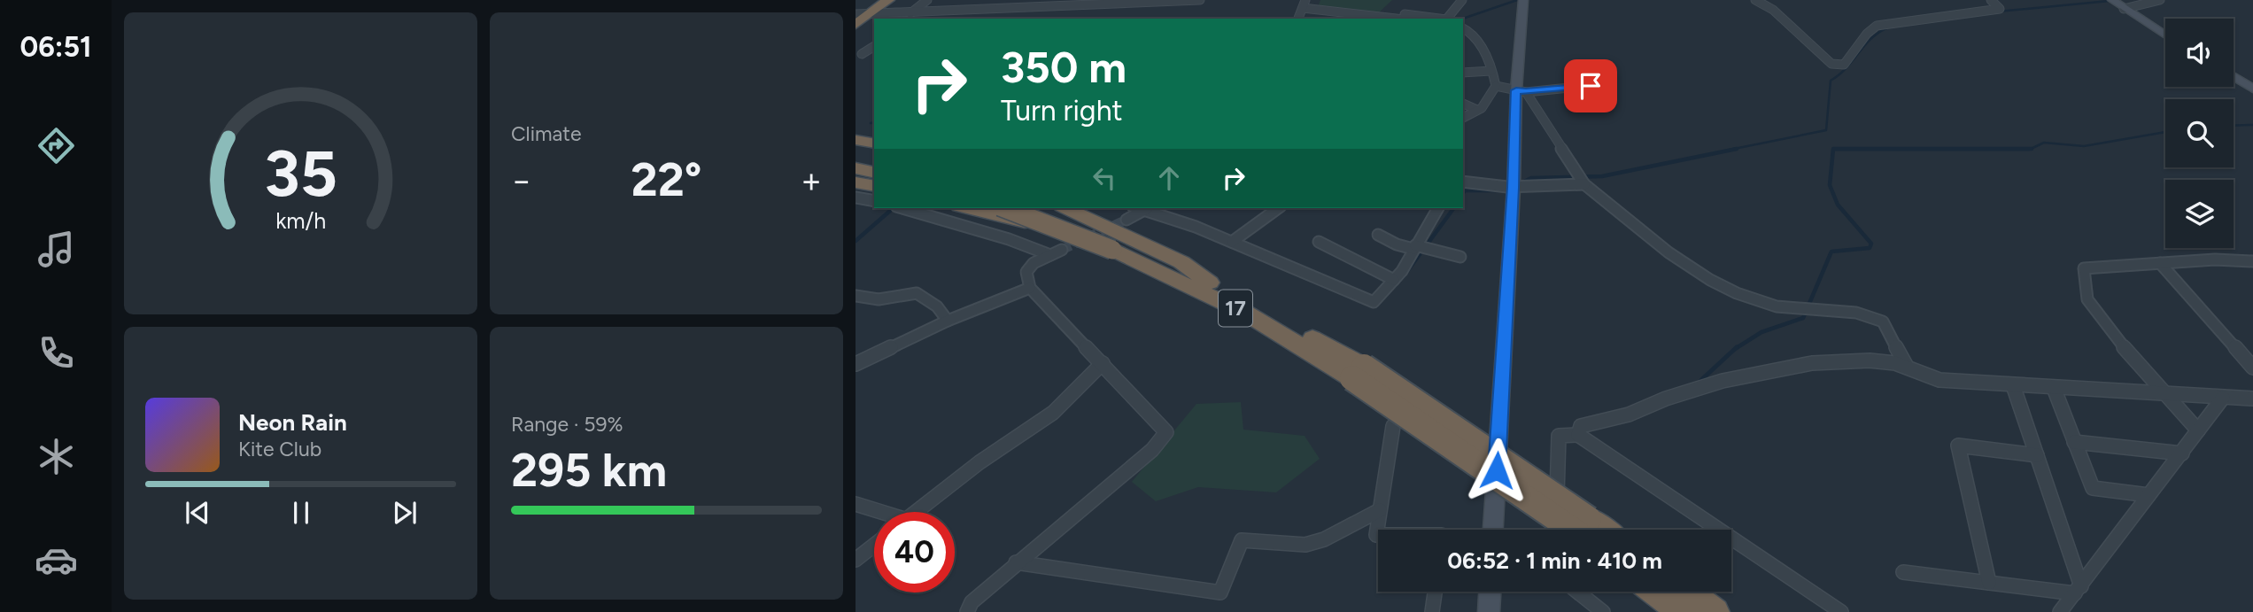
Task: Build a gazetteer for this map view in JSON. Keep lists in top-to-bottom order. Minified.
{"streets":{"highway":["17"]},"page":{"tabs":"06:51","tile":["Climate",["Range · 59%","295 km"]],"turn":["350 m","Turn right"],"heat":["−","22°","+"],"song":["Neon Rain","Kite Club"],"limit":"40","trip":"06:52 · 1 min · 410 m","gauge":["35","km/h"]}}
